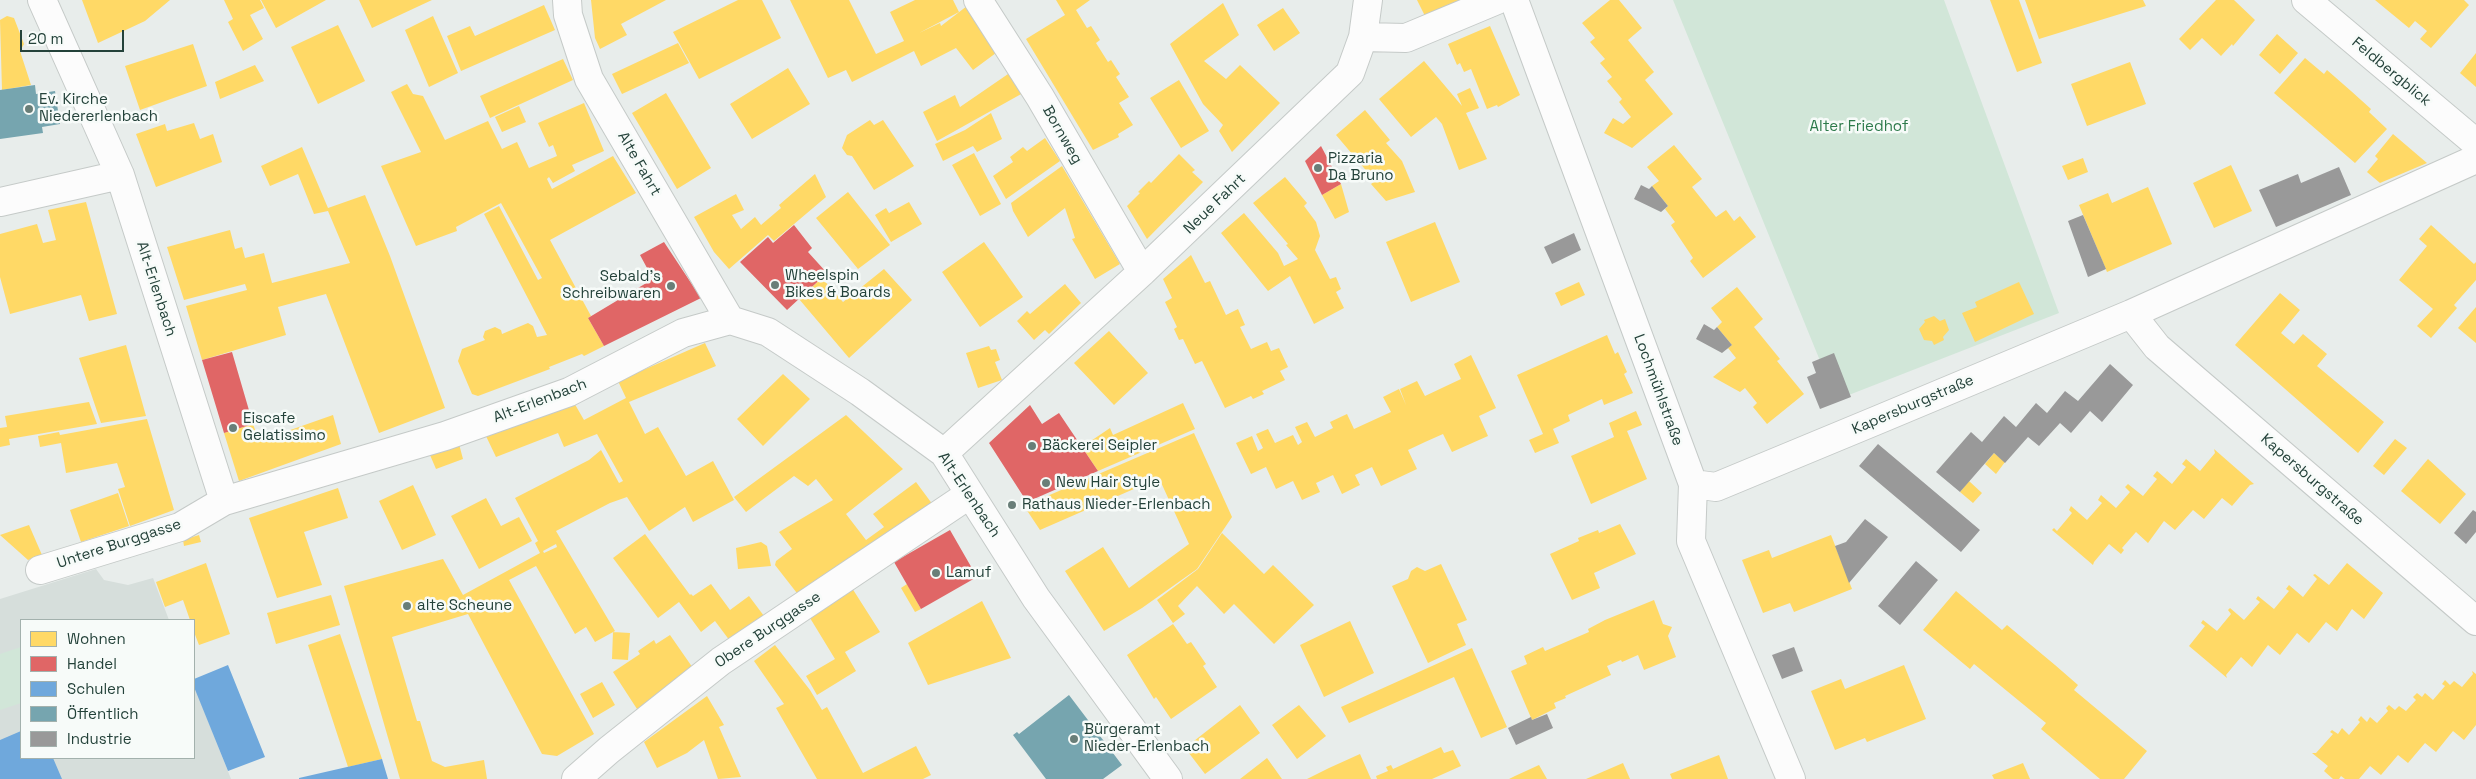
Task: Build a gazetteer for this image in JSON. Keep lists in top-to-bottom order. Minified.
{"streets":{"street":["Feldbergblick","Bornweg","Alte Fahrt","Neue Fahrt","Alt-Erlenbach","Lochmühlstraße","Kapersburgstraße","Untere Burggasse","Obere Burggasse"]},"crossings":[["Bornweg","Neue Fahrt"],["Alte Fahrt","Alt-Erlenbach"],["Neue Fahrt","Alt-Erlenbach"],["Alt-Erlenbach","Untere Burggasse"],["Alt-Erlenbach","Obere Burggasse"],["Lochmühlstraße","Kapersburgstraße"]],"parks":["Alter Friedhof"],"places":["Ev. Kirche Niedererlenbach","Pizzaria Da Bruno","Wheelspin Bikes & Boards","Sebald's Schreibwaren","Eiscafe Gelatissimo","Bäckerei Seipler","New Hair Style","Rathaus Nieder-Erlenbach","Lamuf","alte Scheune","Bürgeramt Nieder-Erlenbach"],"legend":["Wohnen","Handel","Schulen","Öffentlich","Industrie"],"scale_bar":"20 m"}
